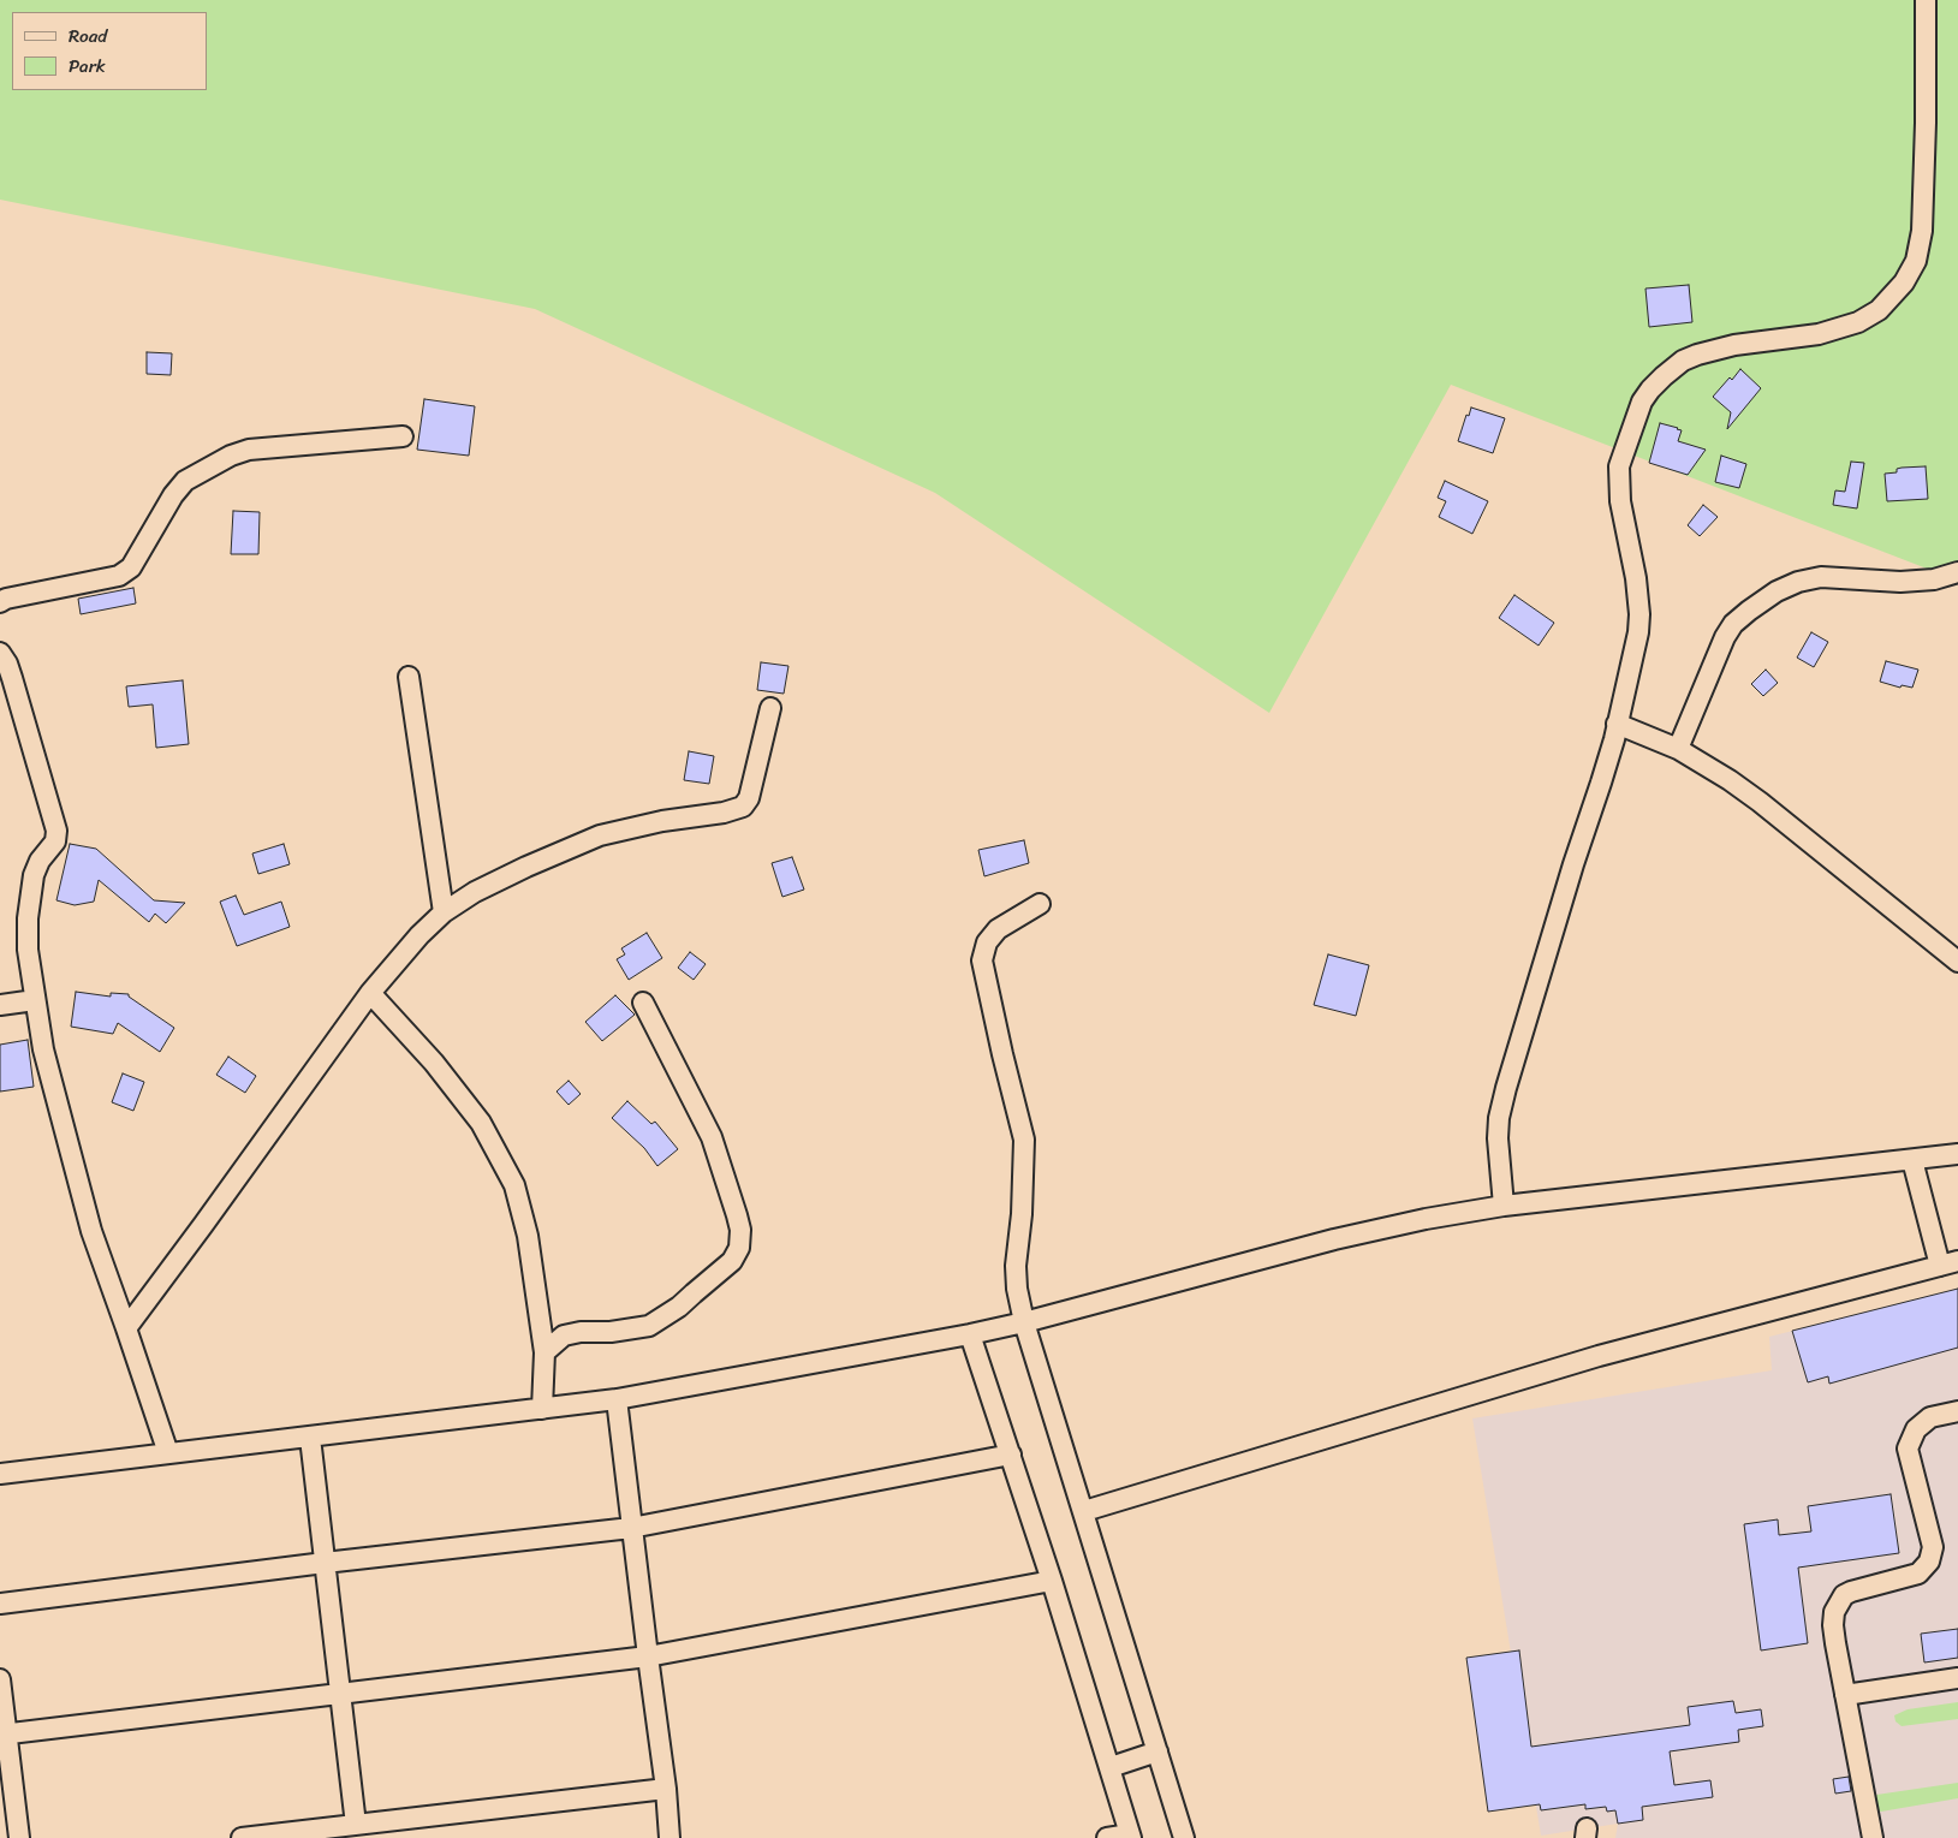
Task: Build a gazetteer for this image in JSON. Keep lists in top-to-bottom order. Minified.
{"legend":["Road","Park"]}
